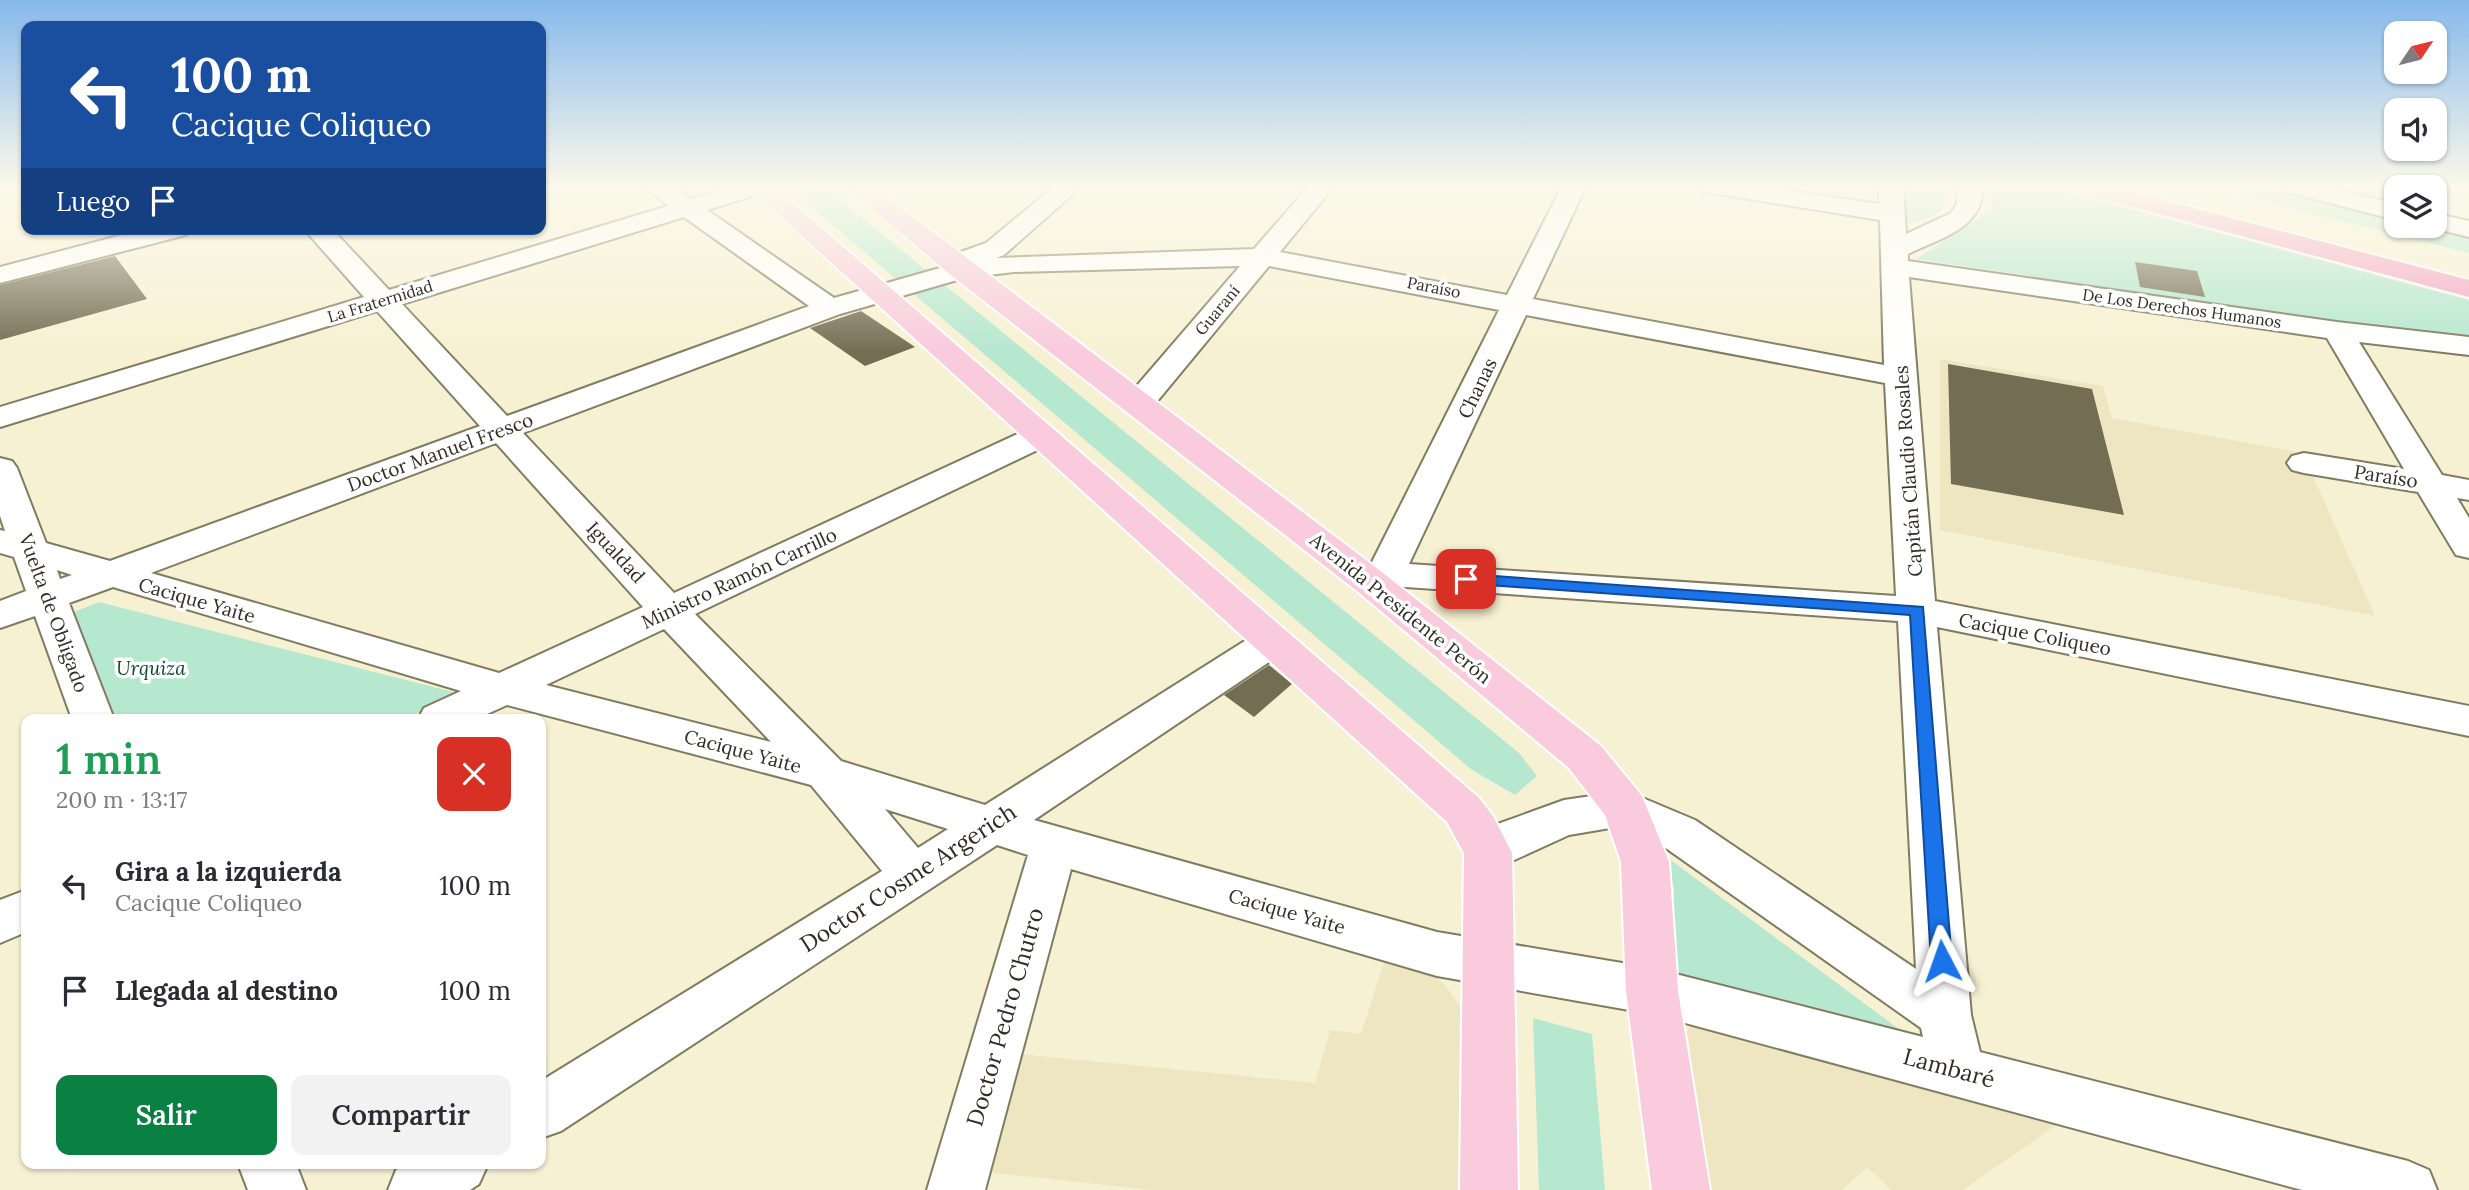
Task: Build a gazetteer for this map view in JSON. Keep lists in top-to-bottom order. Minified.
{"streets":{"main road":["Avenida Presidente Perón"],"street":["Paraíso","La Fraternidad","De Los Derechos Humanos","Guaraní","Chanas","Doctor Manuel Fresco","Capitán Claudio Rosales","Igualdad","Ministro Ramón Carrillo","Cacique Yaite","Vuelta de Obligado","Cacique Coliqueo","Doctor Cosme Argerich","Doctor Pedro Chutro","Lambaré"]},"crossings":[["Paraíso","Guaraní"],["Paraíso","Chanas"],["Paraíso","Doctor Manuel Fresco"],["Paraíso","Capitán Claudio Rosales"],["Paraíso","Avenida Presidente Perón"],["La Fraternidad","Igualdad"],["De Los Derechos Humanos","Capitán Claudio Rosales"],["Guaraní","Avenida Presidente Perón"],["Chanas","Avenida Presidente Perón"],["Chanas","Cacique Coliqueo"],["Doctor Manuel Fresco","Igualdad"],["Doctor Manuel Fresco","Cacique Yaite"],["Doctor Manuel Fresco","Vuelta de Obligado"],["Capitán Claudio Rosales","Cacique Coliqueo"],["Capitán Claudio Rosales","Lambaré"],["Igualdad","Ministro Ramón Carrillo"],["Igualdad","Cacique Yaite"],["Igualdad","Doctor Cosme Argerich"],["Ministro Ramón Carrillo","Cacique Yaite"],["Cacique Yaite","Vuelta de Obligado"],["Cacique Yaite","Doctor Cosme Argerich"],["Cacique Yaite","Doctor Pedro Chutro"],["Cacique Yaite","Lambaré"],["Avenida Presidente Perón","Cacique Coliqueo"],["Avenida Presidente Perón","Lambaré"]],"parks":["Urquiza"],"north":"top right","page":{"turn":["100 m","Cacique Coliqueo"],"then":"Luego","heading":["1 min","200 m · 13:17"],"list":[{"name":"Gira a la izquierda","note":"Cacique Coliqueo","value":"100 m"},{"name":"Llegada al destino","value":"100 m"}],"buttons":["Salir","Compartir"]}}
